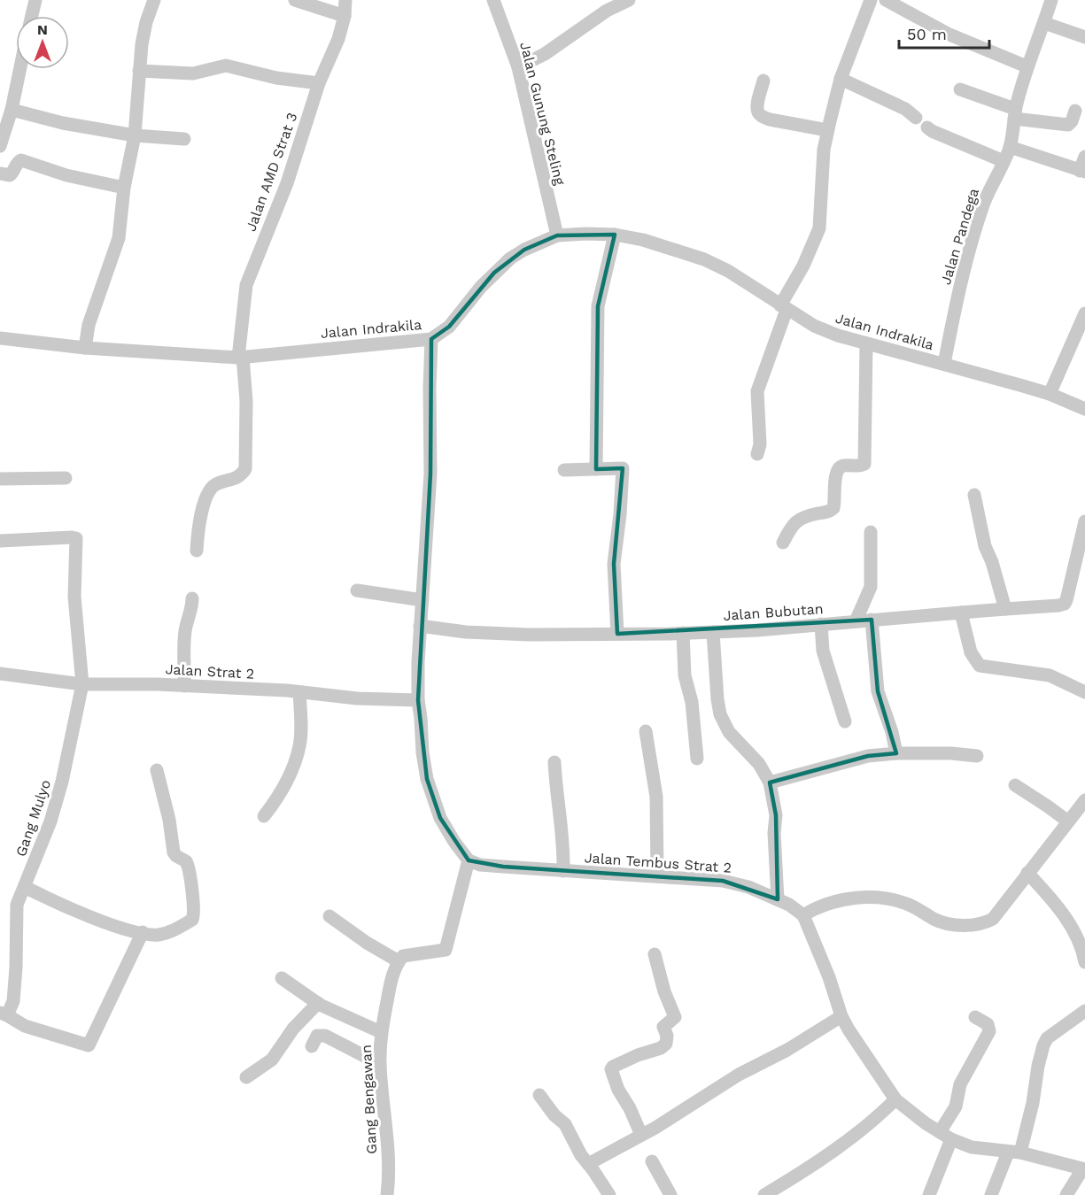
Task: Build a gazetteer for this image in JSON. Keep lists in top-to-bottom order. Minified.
{"streets":{"street":["Jalan Gunung Steling","Jalan AMD Strat 3","Jalan Pandega","Jalan Indrakila","Jalan Bubutan","Jalan Strat 2","Gang Mulyo","Jalan Tembus Strat 2","Gang Bengawan"]},"crossings":[["Jalan Gunung Steling","Jalan Indrakila"],["Jalan AMD Strat 3","Jalan Indrakila"],["Jalan Pandega","Jalan Indrakila"],["Jalan Strat 2","Gang Mulyo"]],"scale_bar":"50 m","north":"top"}
